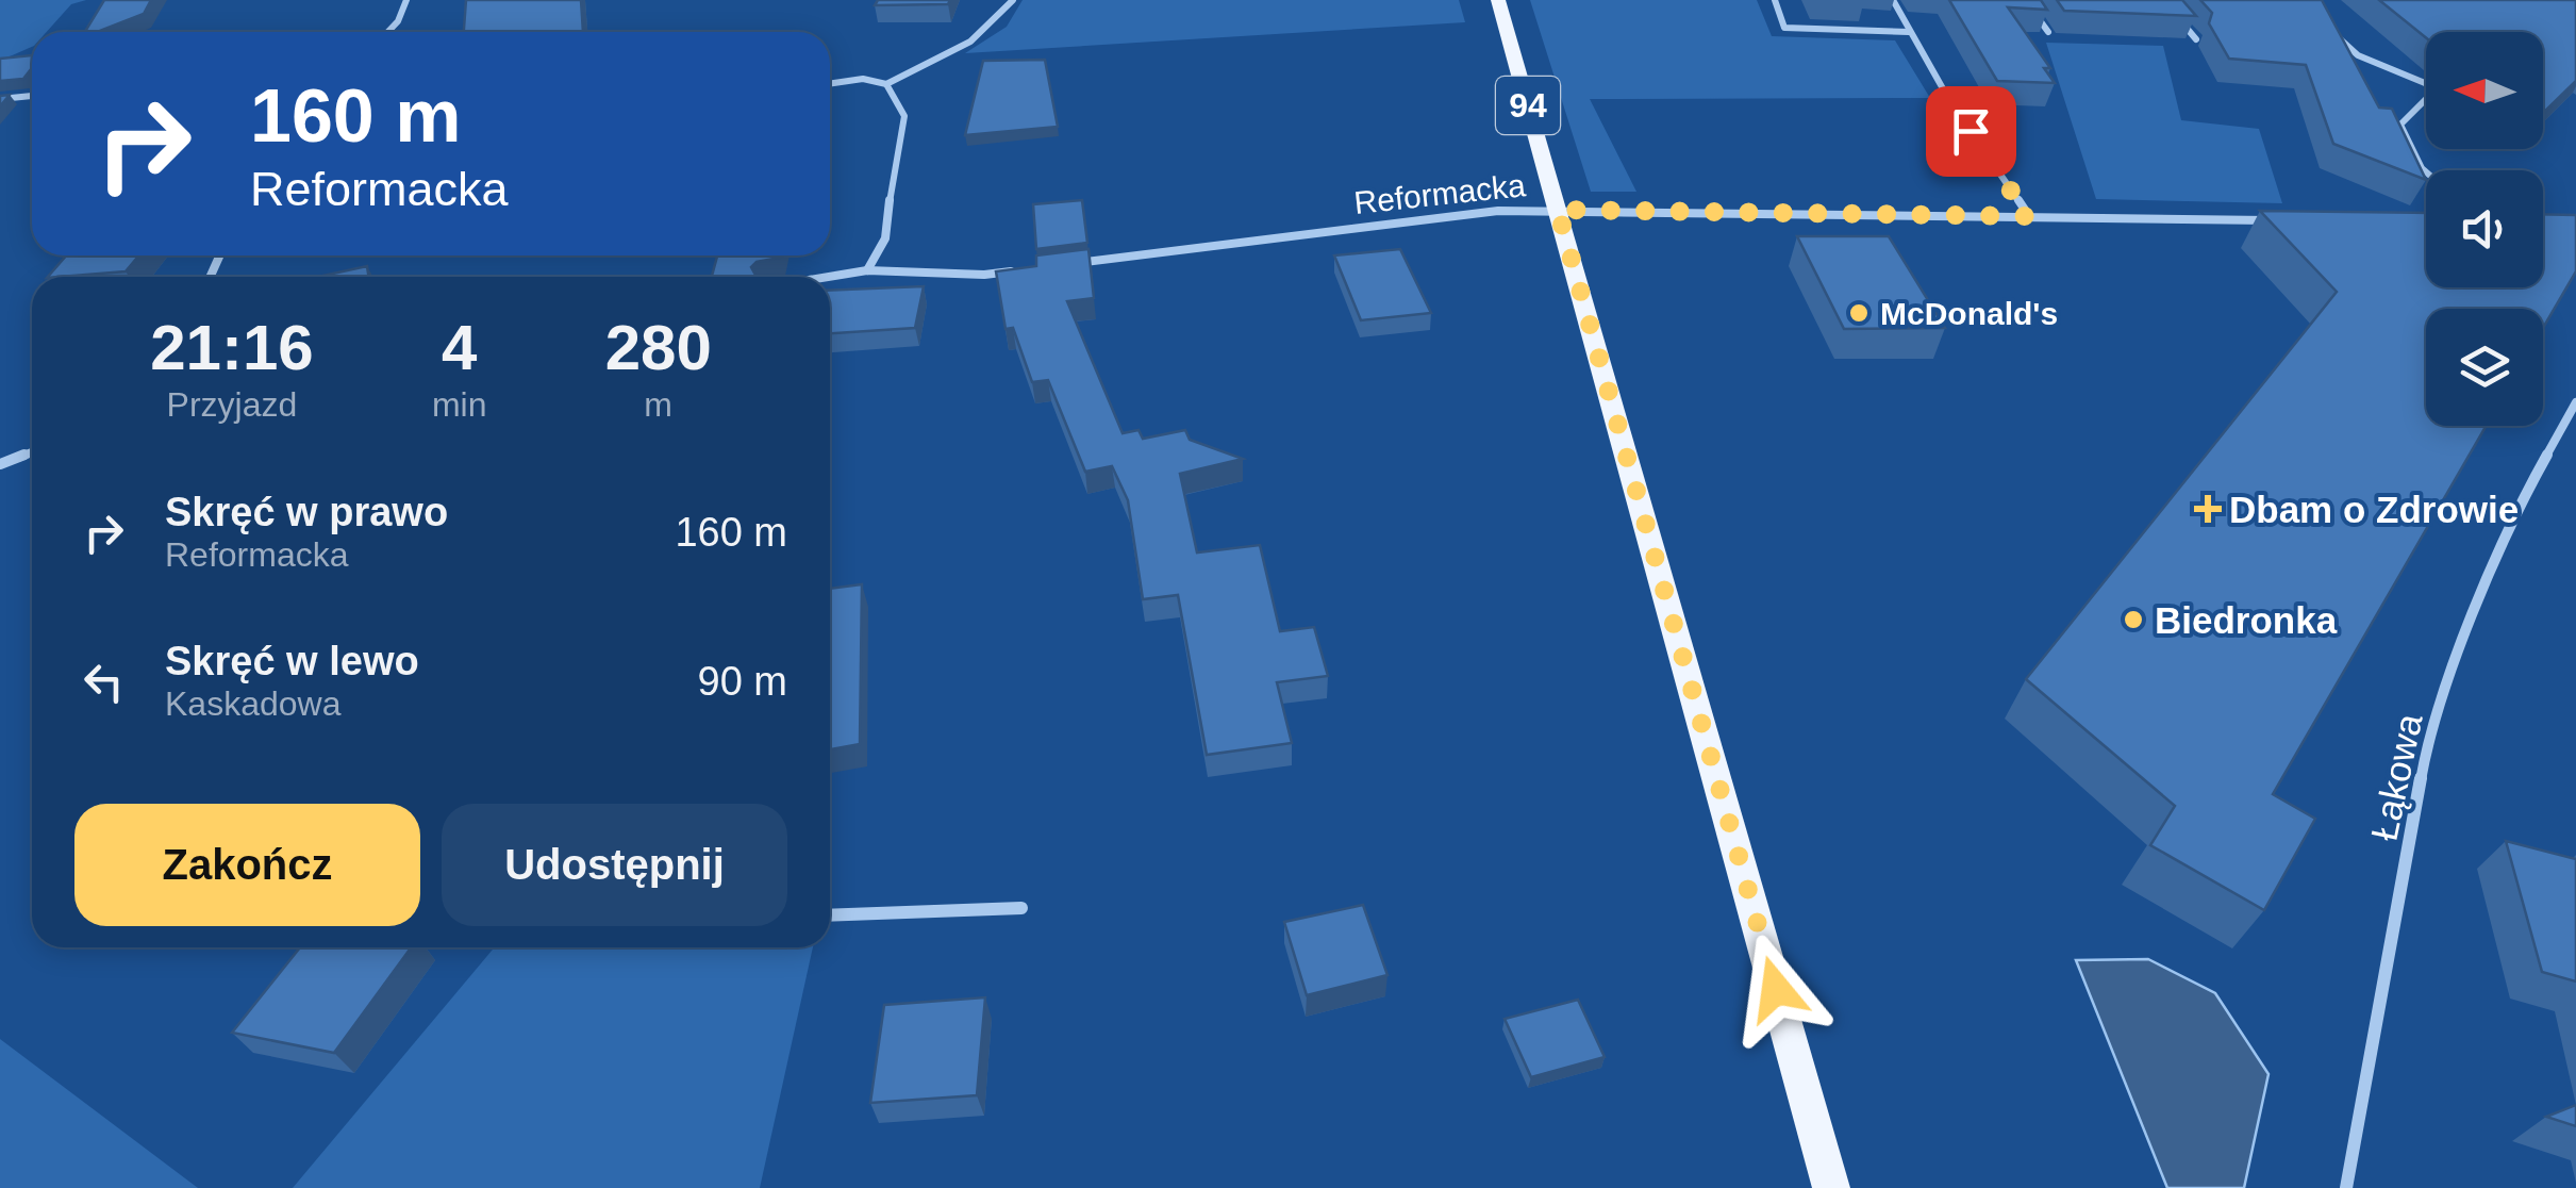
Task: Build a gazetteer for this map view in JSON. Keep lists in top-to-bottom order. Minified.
{"streets":{"main road":["94"],"street":["Reformacka","Łąkowa"]},"crossings":[["94","Reformacka"]],"places":{"other":["McDonald's","Biedronka"],"health":["Dbam o Zdrowie"]},"north":"left","page":{"turn":["160 m","Reformacka"],"eta":["21:16","Przyjazd","4","min","280","m"],"list":[{"name":"Skręć w prawo","note":"Reformacka","value":"160 m"},{"name":"Skręć w lewo","note":"Kaskadowa","value":"90 m"}],"buttons":["Zakończ","Udostępnij"]}}
